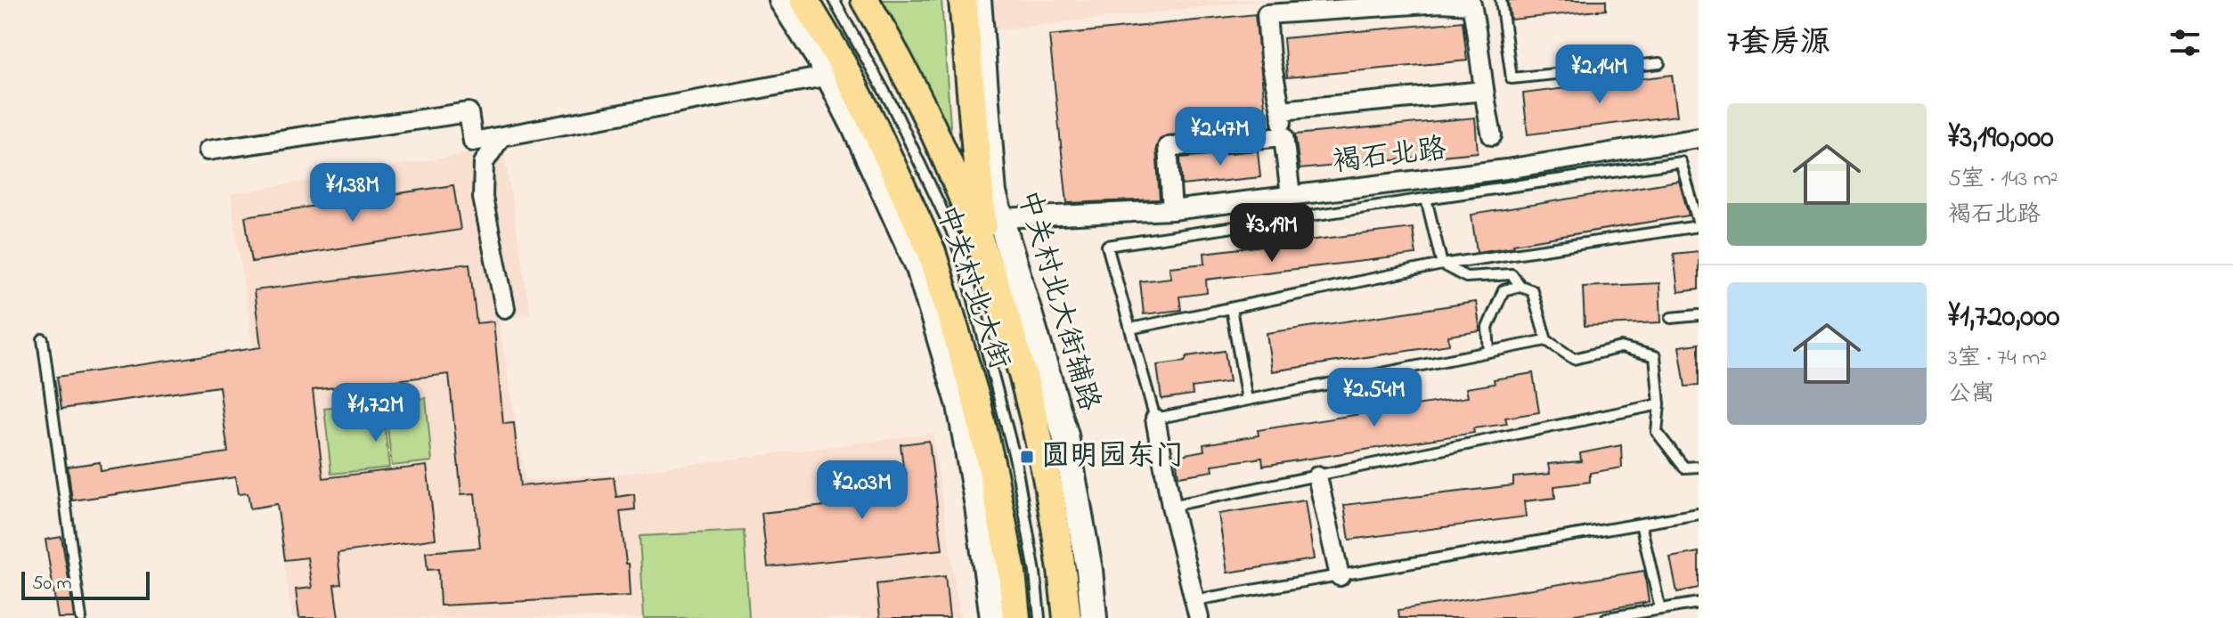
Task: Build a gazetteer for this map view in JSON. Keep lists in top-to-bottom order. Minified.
{"streets":{"main road":["中关村北大街"],"street":["褐石北路","中关村北大街辅路"]},"crossings":[["褐石北路","中关村北大街辅路"]],"places":{"transit":["圆明园东门"]},"scale_bar":"50 m","page":{"heading":"7套房源","price":["¥2.14M","¥2.47M","¥1.38M","¥3.19M","¥2.54M","¥1.72M","¥2.03M"],"list":[{"name":"¥3,190,000","note":"5室 · 143 m² · 褐石北路"},{"name":"¥1,720,000","note":"3室 · 74 m² · 公寓"}],"scale":"50 m"}}
